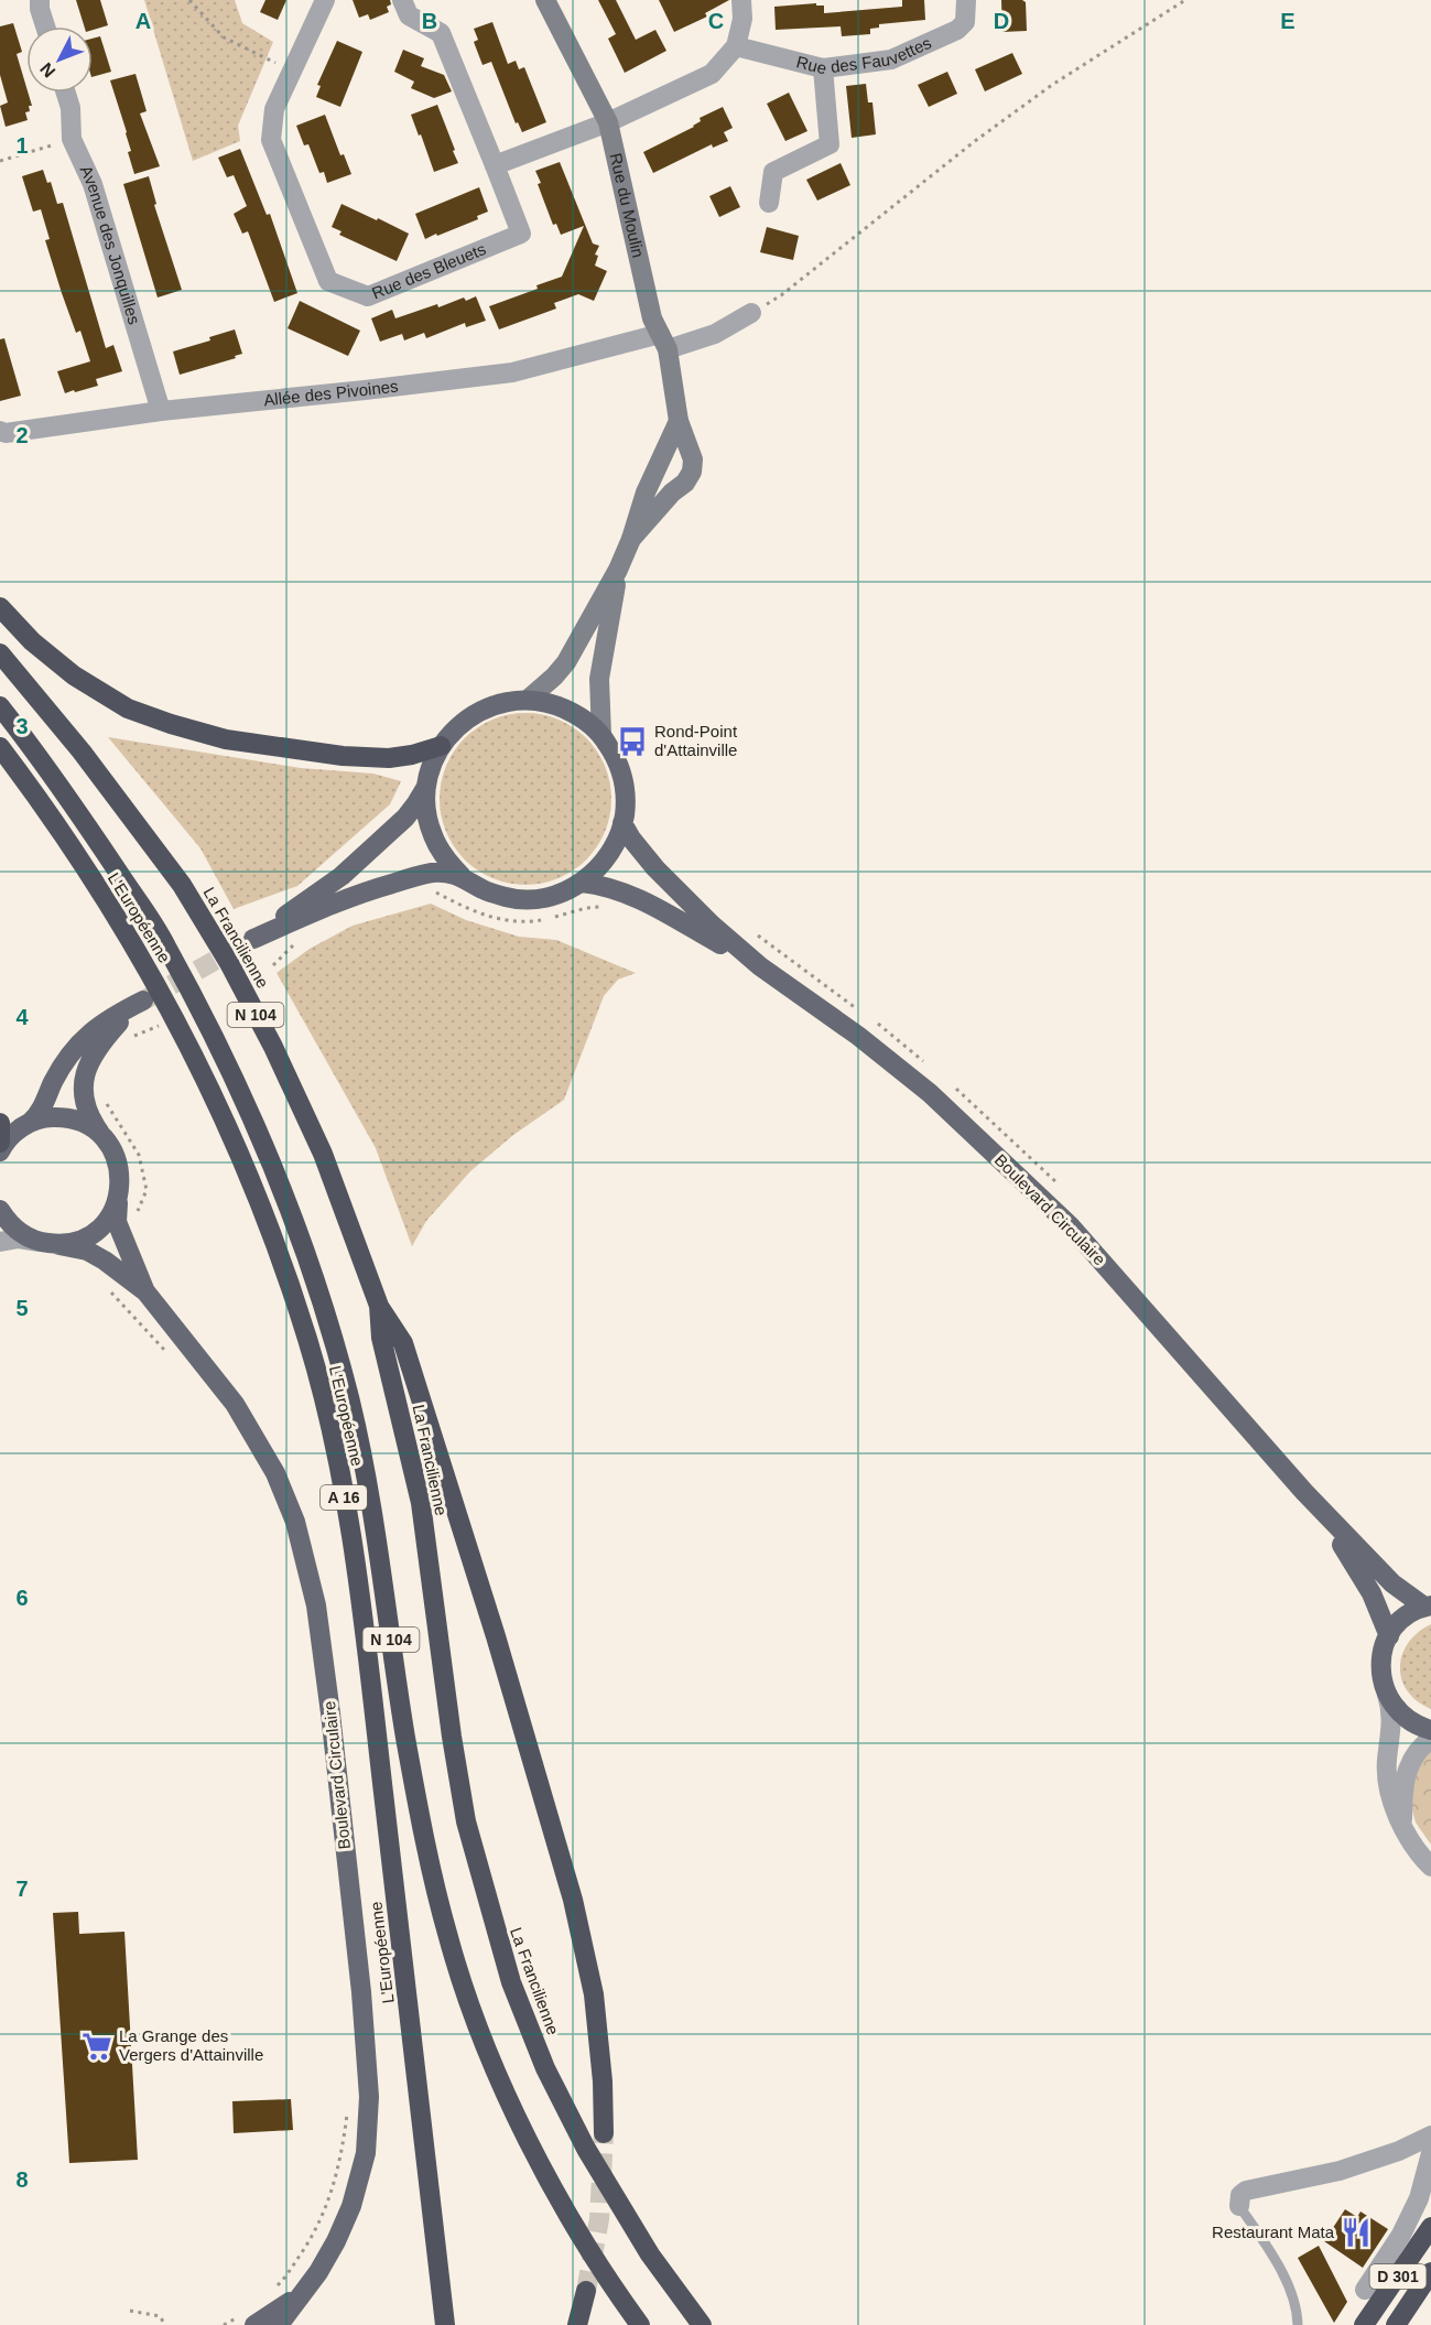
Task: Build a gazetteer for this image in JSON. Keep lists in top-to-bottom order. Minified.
{"streets":{"highway":["L'Européenne","La Francilienne","N 104","A 16","D 301"],"main road":["Boulevard Circulaire"],"street":["Rue des Fauvettes","Rue du Moulin","Avenue des Jonquilles","Rue des Bleuets","Allée des Pivoines"]},"crossings":[["Rue du Moulin","Allée des Pivoines"],["Rue du Moulin","Boulevard Circulaire"],["Avenue des Jonquilles","Allée des Pivoines"]],"places":{"bus stop":["Rond-Point d'Attainville"],"supermarket":["La Grange des Vergers d'Attainville"],"restaurant":["Restaurant Mata"]},"north":"bottom left","grid":{"columns":["A","B","C","D","E"],"rows":["1","2","3","4","5","6","7","8"]}}
